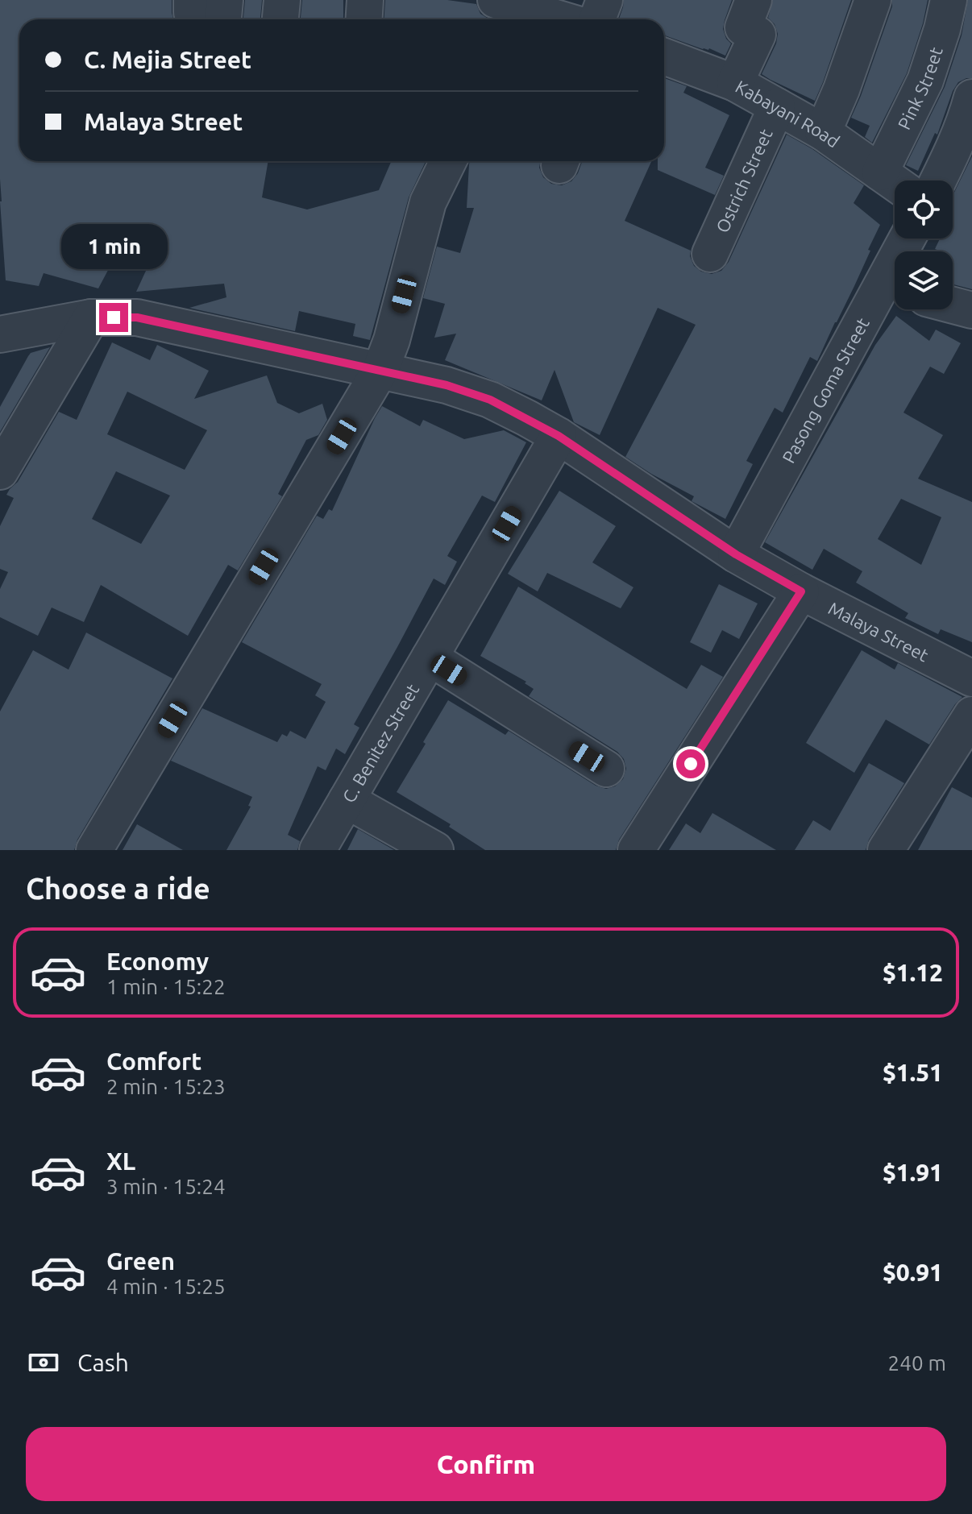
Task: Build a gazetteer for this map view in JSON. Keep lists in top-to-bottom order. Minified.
{"streets":{"street":["Pink Street","Kabayani Road","Ostrich Street","Pasong Goma Street","Malaya Street","C. Benitez Street"]},"crossings":[["Pink Street","Kabayani Road"],["Kabayani Road","Ostrich Street"],["Pasong Goma Street","Malaya Street"],["Malaya Street","C. Benitez Street"]],"page":{"banner":["C. Mejia Street","Malaya Street"],"bubble":"1 min","heading":"Choose a ride","list":[{"name":"Economy","note":"1 min · 15:22","value":"$1.12"},{"name":"Comfort","note":"2 min · 15:23","value":"$1.51"},{"name":"XL","note":"3 min · 15:24","value":"$1.91"},{"name":"Green","note":"4 min · 15:25","value":"$0.91"}],"pay":["Cash","240 m"],"buttons":"Confirm"}}
